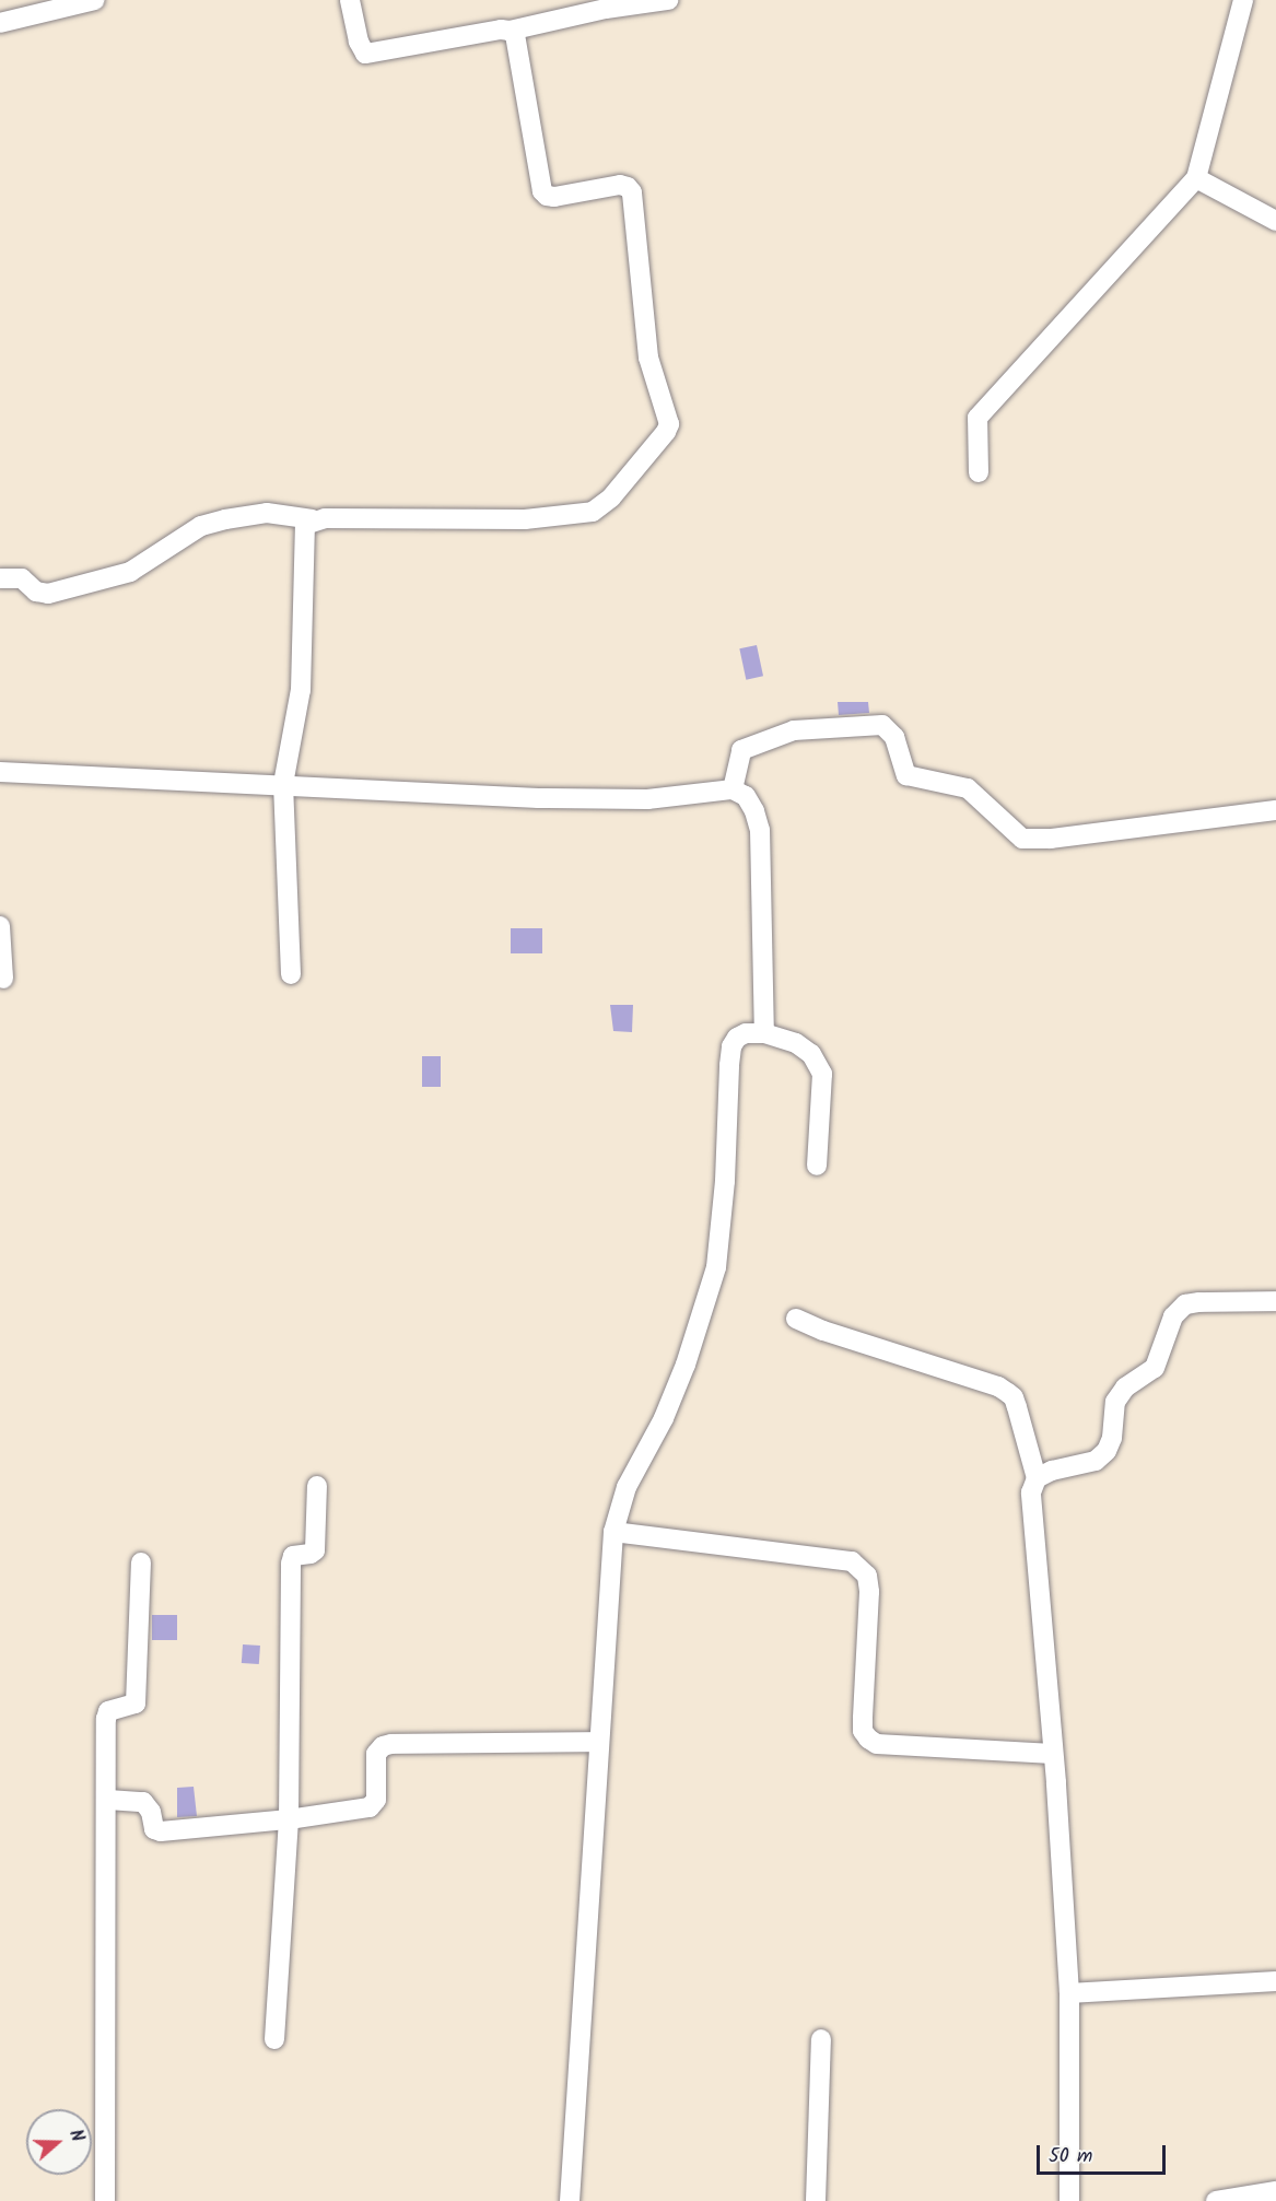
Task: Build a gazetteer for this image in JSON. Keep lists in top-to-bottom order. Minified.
{"scale_bar":"50 m","north":"right"}
